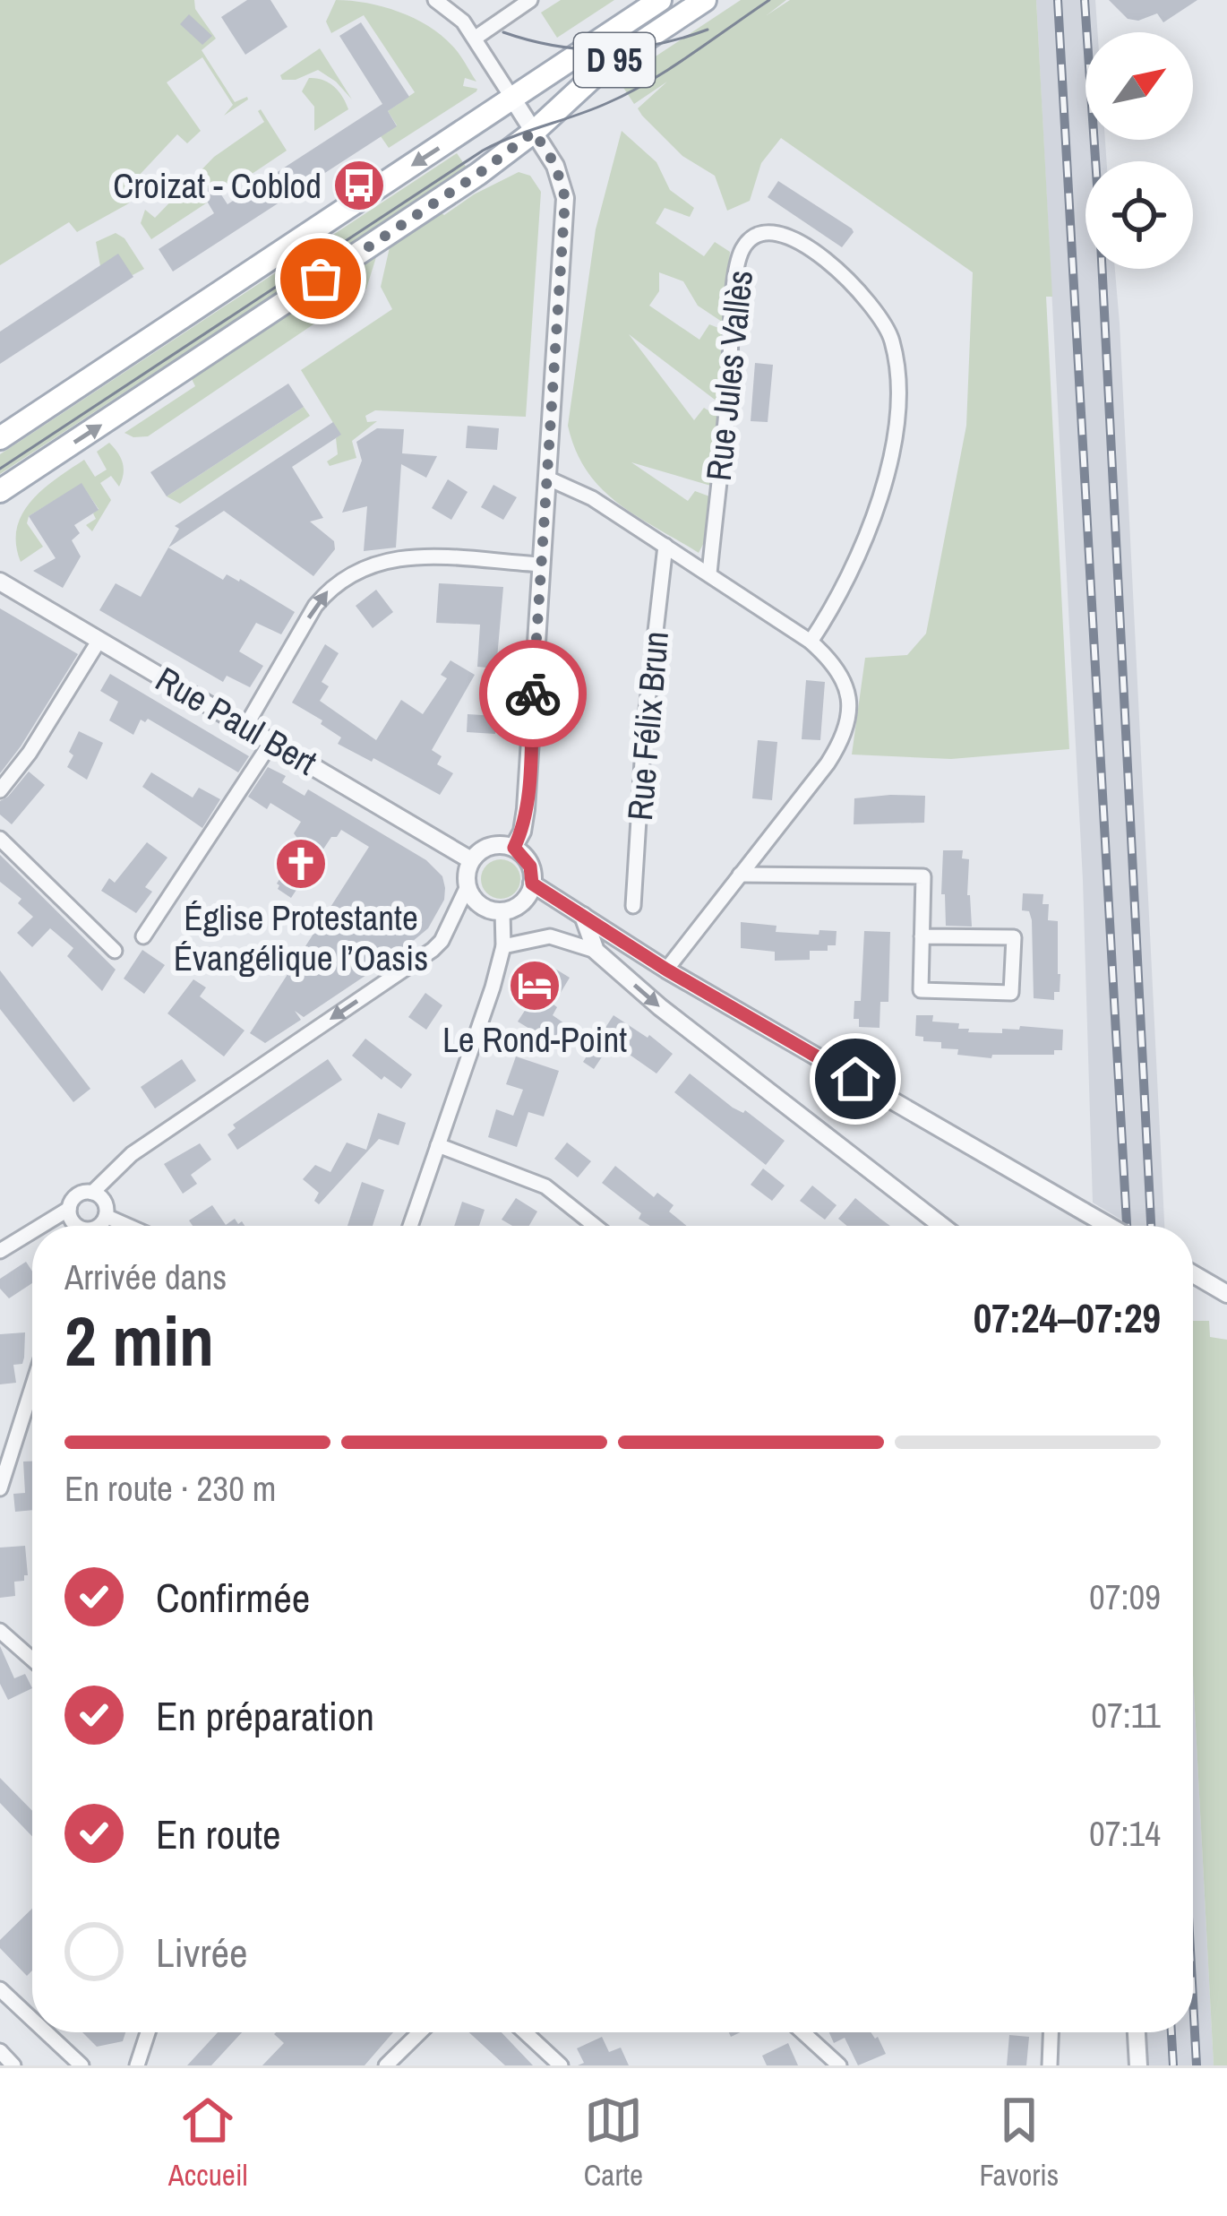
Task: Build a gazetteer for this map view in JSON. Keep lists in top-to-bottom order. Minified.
{"streets":{"main road":["D 95"],"street":["Rue Jules Vallès","Rue Paul Bert","Rue Félix Brun"]},"places":{"bus stop":["Croizat - Coblod"],"church":["Église Protestante Évangélique l’Oasis"],"hotel":["Le Rond-Point"]},"north":"top right","page":{"heading":["2 min","Arrivée dans","07:24–07:29"],"bar":"En route · 230 m","list":[["Confirmée","07:09"],["En préparation","07:11"],["En route","07:14"],"Livrée"],"tabs":["Accueil","Carte","Favoris"]}}
